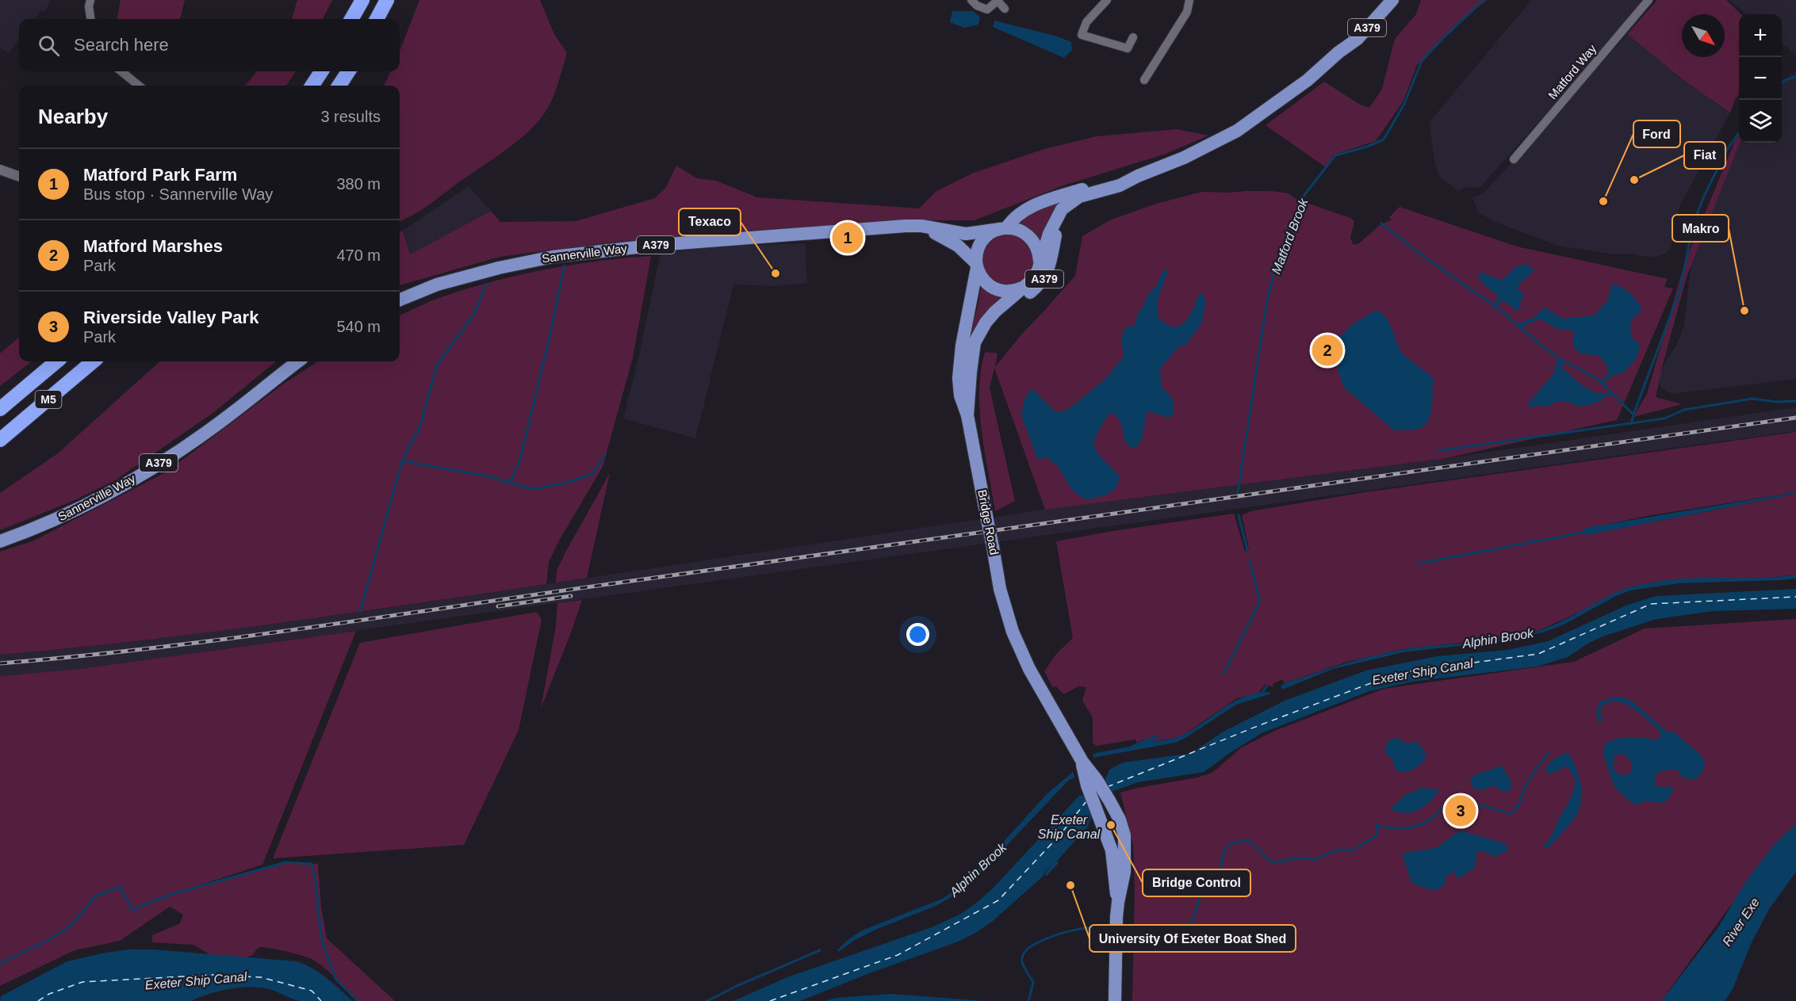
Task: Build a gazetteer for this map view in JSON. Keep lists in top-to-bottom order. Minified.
{"streets":{"highway":["M5"],"main road":["A379","Sannerville Way","Bridge Road"],"street":["Matford Way"]},"crossings":[["A379","Sannerville Way"],["A379","Bridge Road"],["Sannerville Way","Bridge Road"]],"water":["Matford Brook","Alphin Brook","Exeter Ship Canal","River Exe"],"places":["Fiat","Ford","Texaco","Makro","Bridge Control","University Of Exeter Boat Shed"],"north":"bottom right","page":{"map_buttons":["+","−"],"search":"Search here","heading":["Nearby","3 results"],"list":[{"mark":"1","name":"Matford Park Farm","note":"Bus stop · Sannerville Way","value":"380 m"},{"mark":"2","name":"Matford Marshes","note":"Park","value":"470 m"},{"mark":"3","name":"Riverside Valley Park","note":"Park","value":"540 m"}],"pins":["1","2","3"]}}
